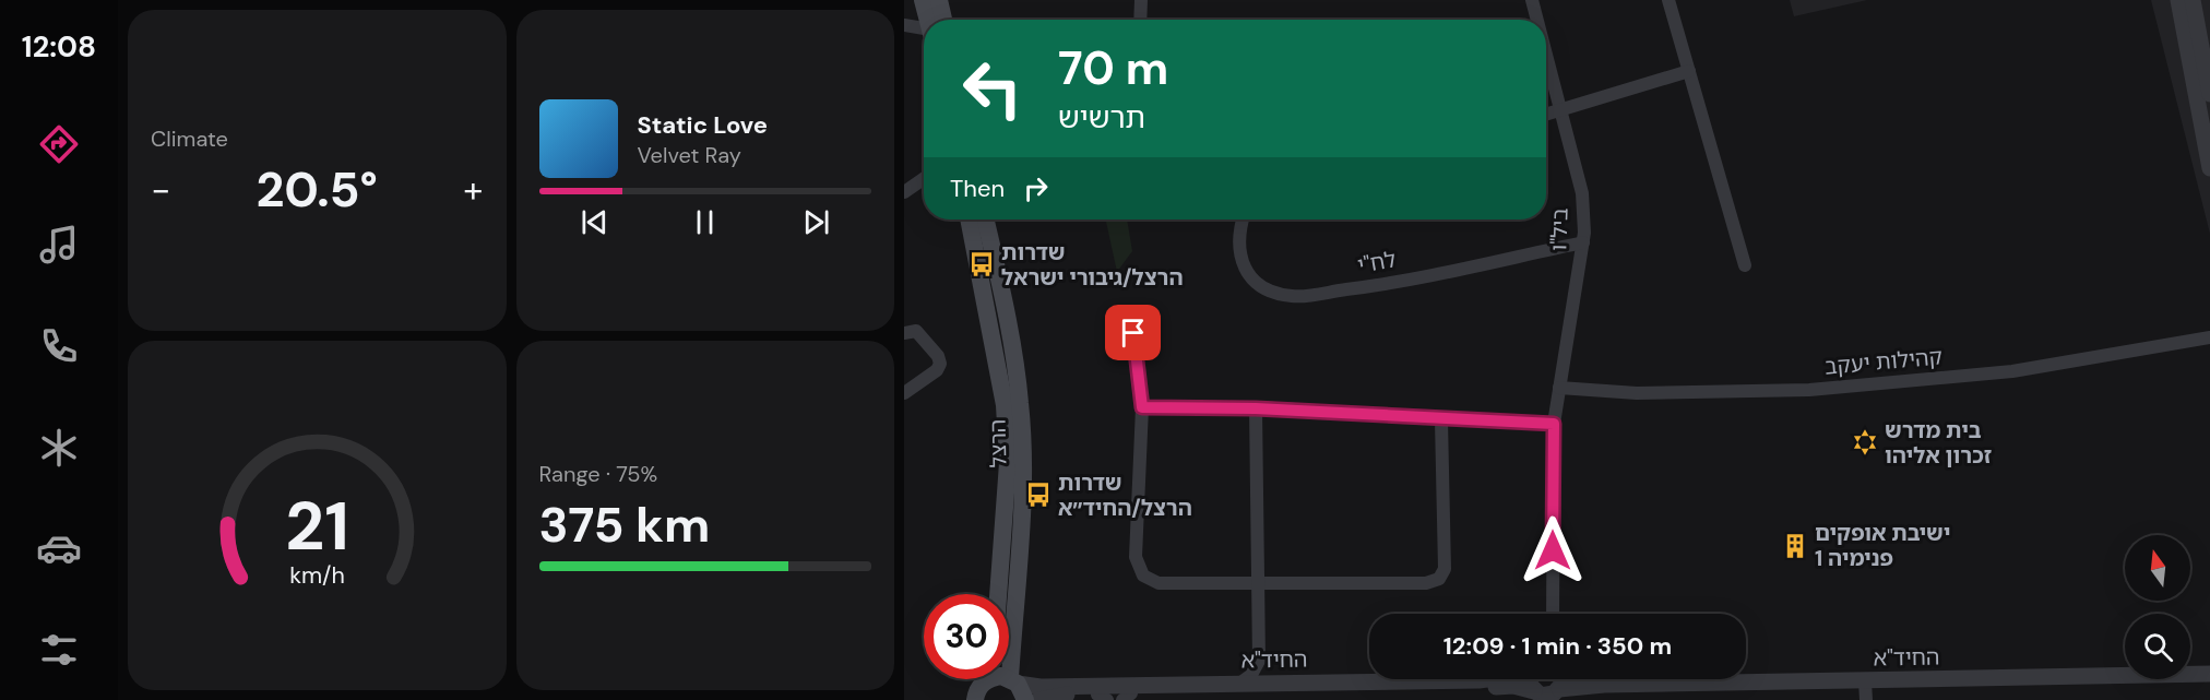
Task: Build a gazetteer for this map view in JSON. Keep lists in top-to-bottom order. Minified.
{"streets":{"main road":["הרצל"],"street":["ביל\"ו","לח\"י","קהילות יעקב","החיד\"א"]},"crossings":[["ביל\"ו","לח\"י"],["ביל\"ו","קהילות יעקב"],["הרצל","החיד\"א"]],"places":{"bus stop":["שדרות הרצל/גיבורי ישראל","שדרות הרצל/החיד״א"],"synagogue":["בית מדרש זכרון אליהו"],"building":["ישיבת אופקים פנימיה 1"]},"north":"top","page":{"tabs":"12:08","tile":["Climate",["Range · 75%","375 km"]],"turn":["70 m","תרשיש"],"song":["Static Love","Velvet Ray"],"then":"Then","heat":["−","20.5°","+"],"limit":"30","trip":"12:09 · 1 min · 350 m","gauge":["21","km/h"]}}
